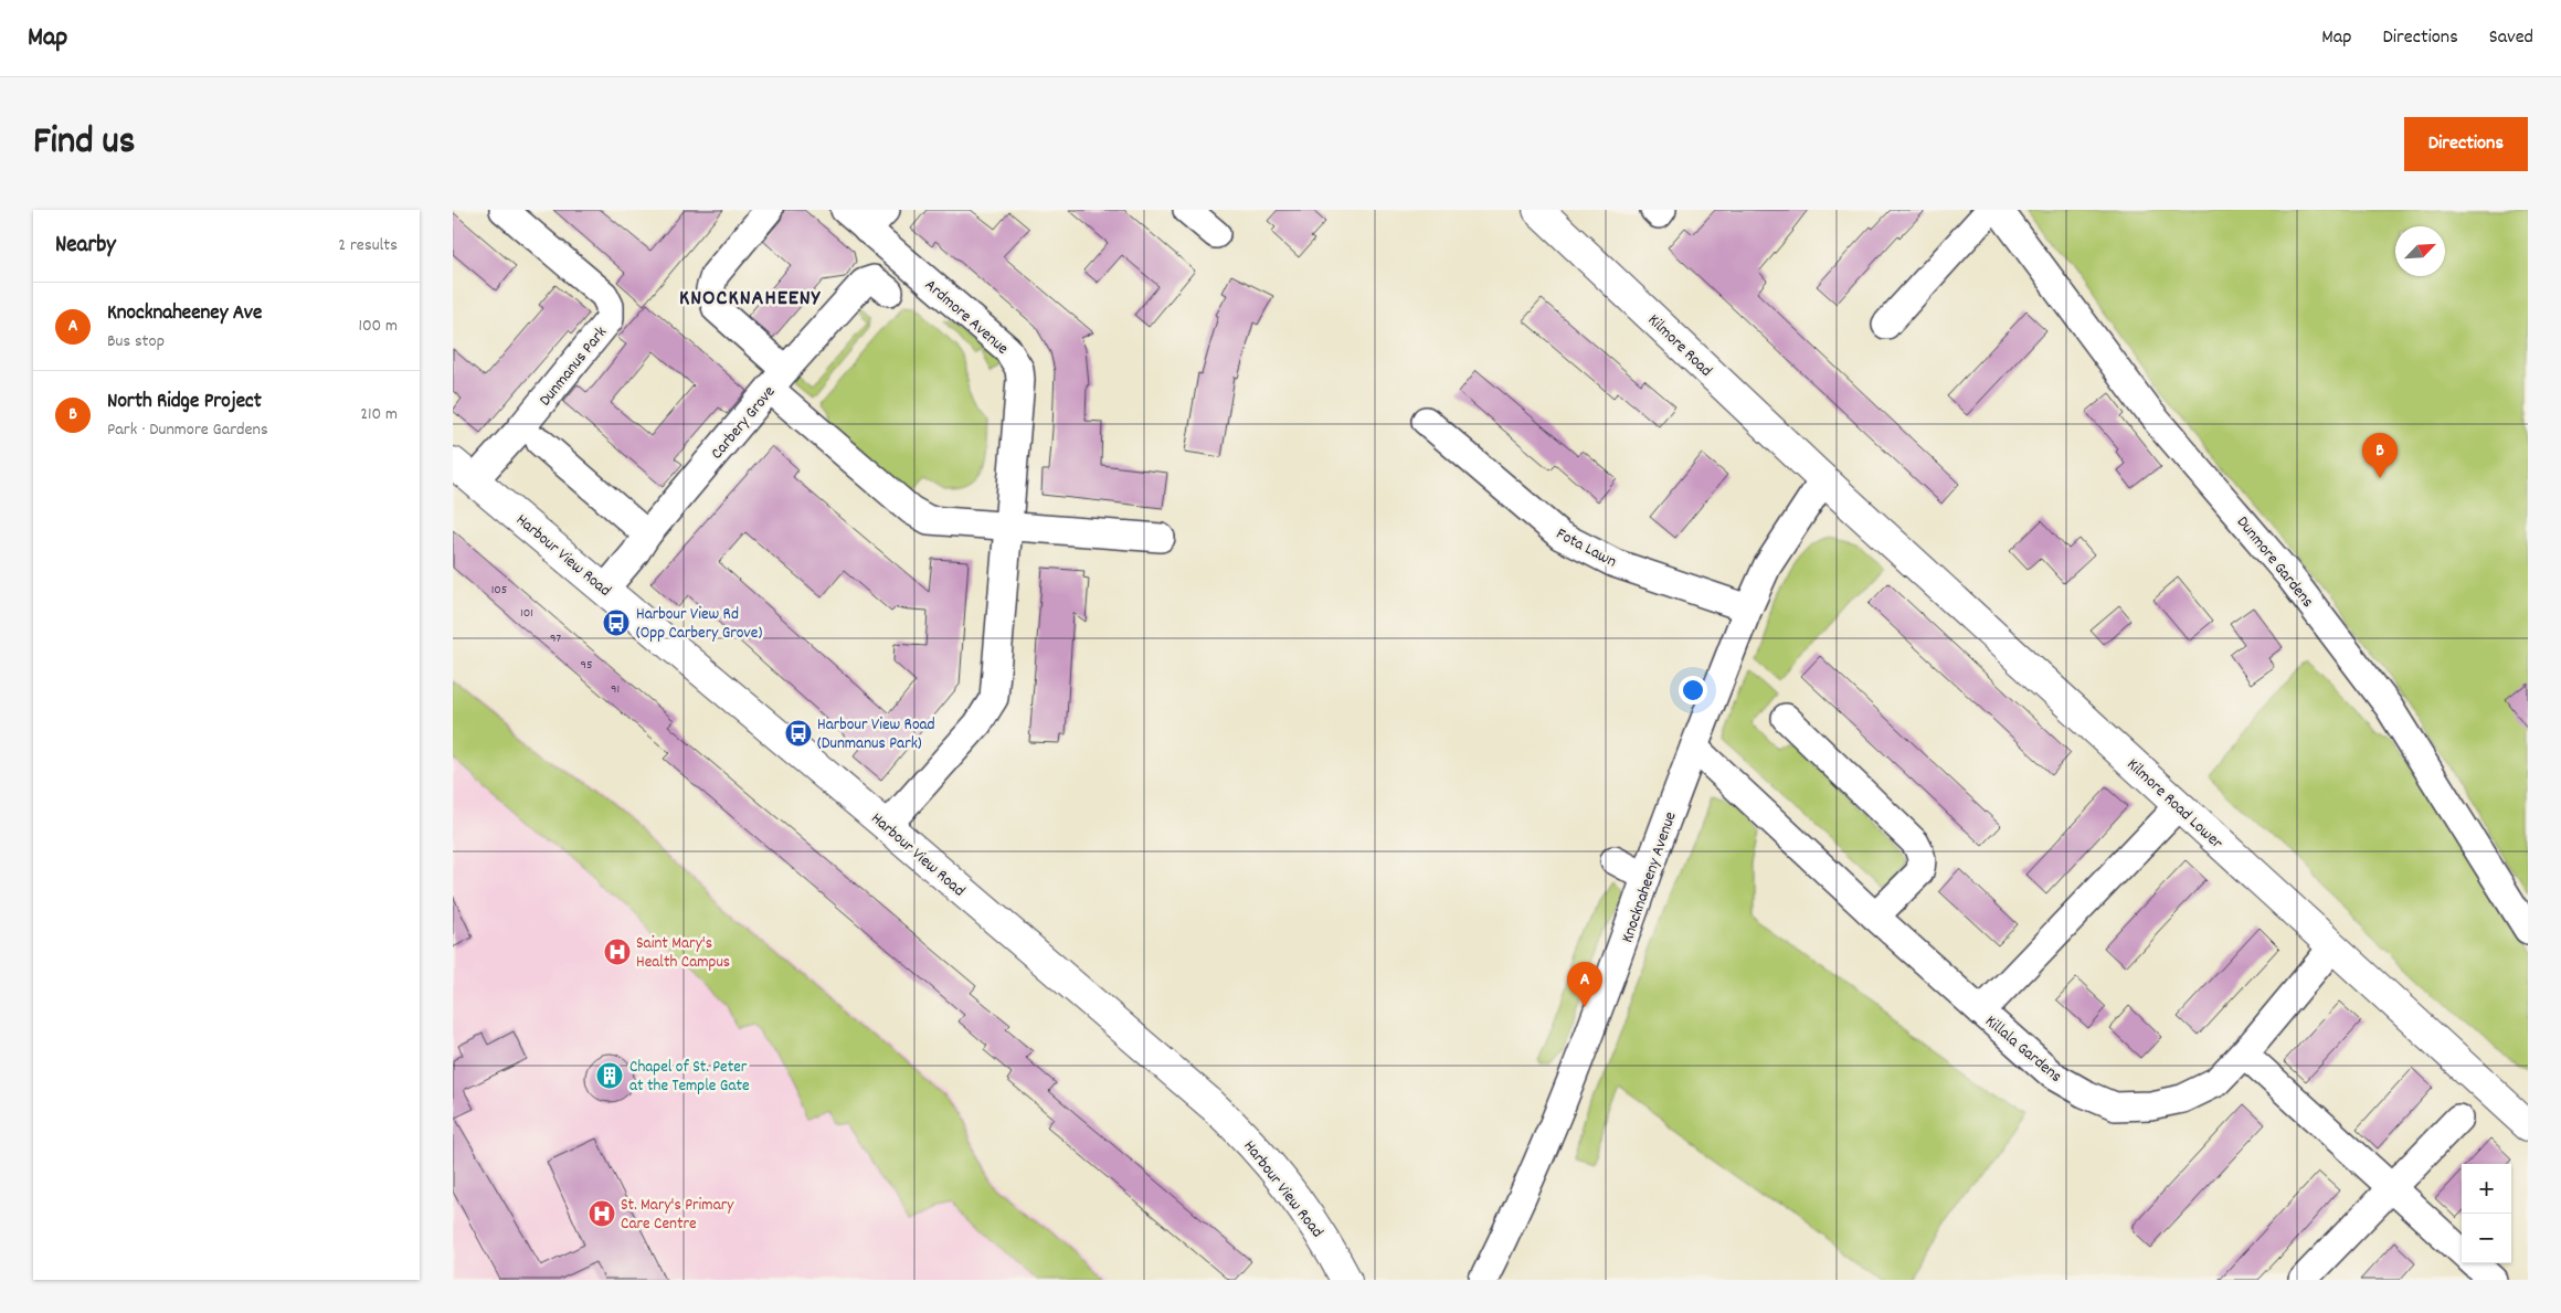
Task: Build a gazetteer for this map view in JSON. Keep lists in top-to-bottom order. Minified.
{"streets":{"street":["Ardmore Avenue","Kilmore Road","Dunmanus Park","Carbery Grove","Fota Lawn","Harbour View Road","Dunmore Gardens","Kilmore Road Lower","Knocknaheeny Avenue","Killala Gardens"]},"crossings":[["Ardmore Avenue","Harbour View Road"],["Kilmore Road","Kilmore Road Lower"],["Kilmore Road","Knocknaheeny Avenue"],["Dunmanus Park","Harbour View Road"],["Carbery Grove","Harbour View Road"],["Fota Lawn","Knocknaheeny Avenue"],["Kilmore Road Lower","Knocknaheeny Avenue"],["Kilmore Road Lower","Killala Gardens"],["Knocknaheeny Avenue","Killala Gardens"]],"districts":["KNOCKNAHEENY"],"places":{"bus stop":["Harbour View Rd (Opp Carbery Grove)","Harbour View Road (Dunmanus Park)"],"hospital":["Saint Mary's Health Campus","St. Mary's Primary Care Centre"],"building":["Chapel of St. Peter at the Temple Gate"]},"house_numbers":["105","101","97","95","91"],"north":"top right","page":{"header":"Map","nav":["Map","Directions","Saved"],"title":"Find us","buttons":"Directions","heading":["Nearby","2 results"],"list":[{"mark":"A","name":"Knocknaheeney Ave","note":"Bus stop","value":"100 m"},{"mark":"B","name":"North Ridge Project","note":"Park · Dunmore Gardens","value":"210 m"}],"pins":["B","A"],"map_buttons":["+","−"]}}
